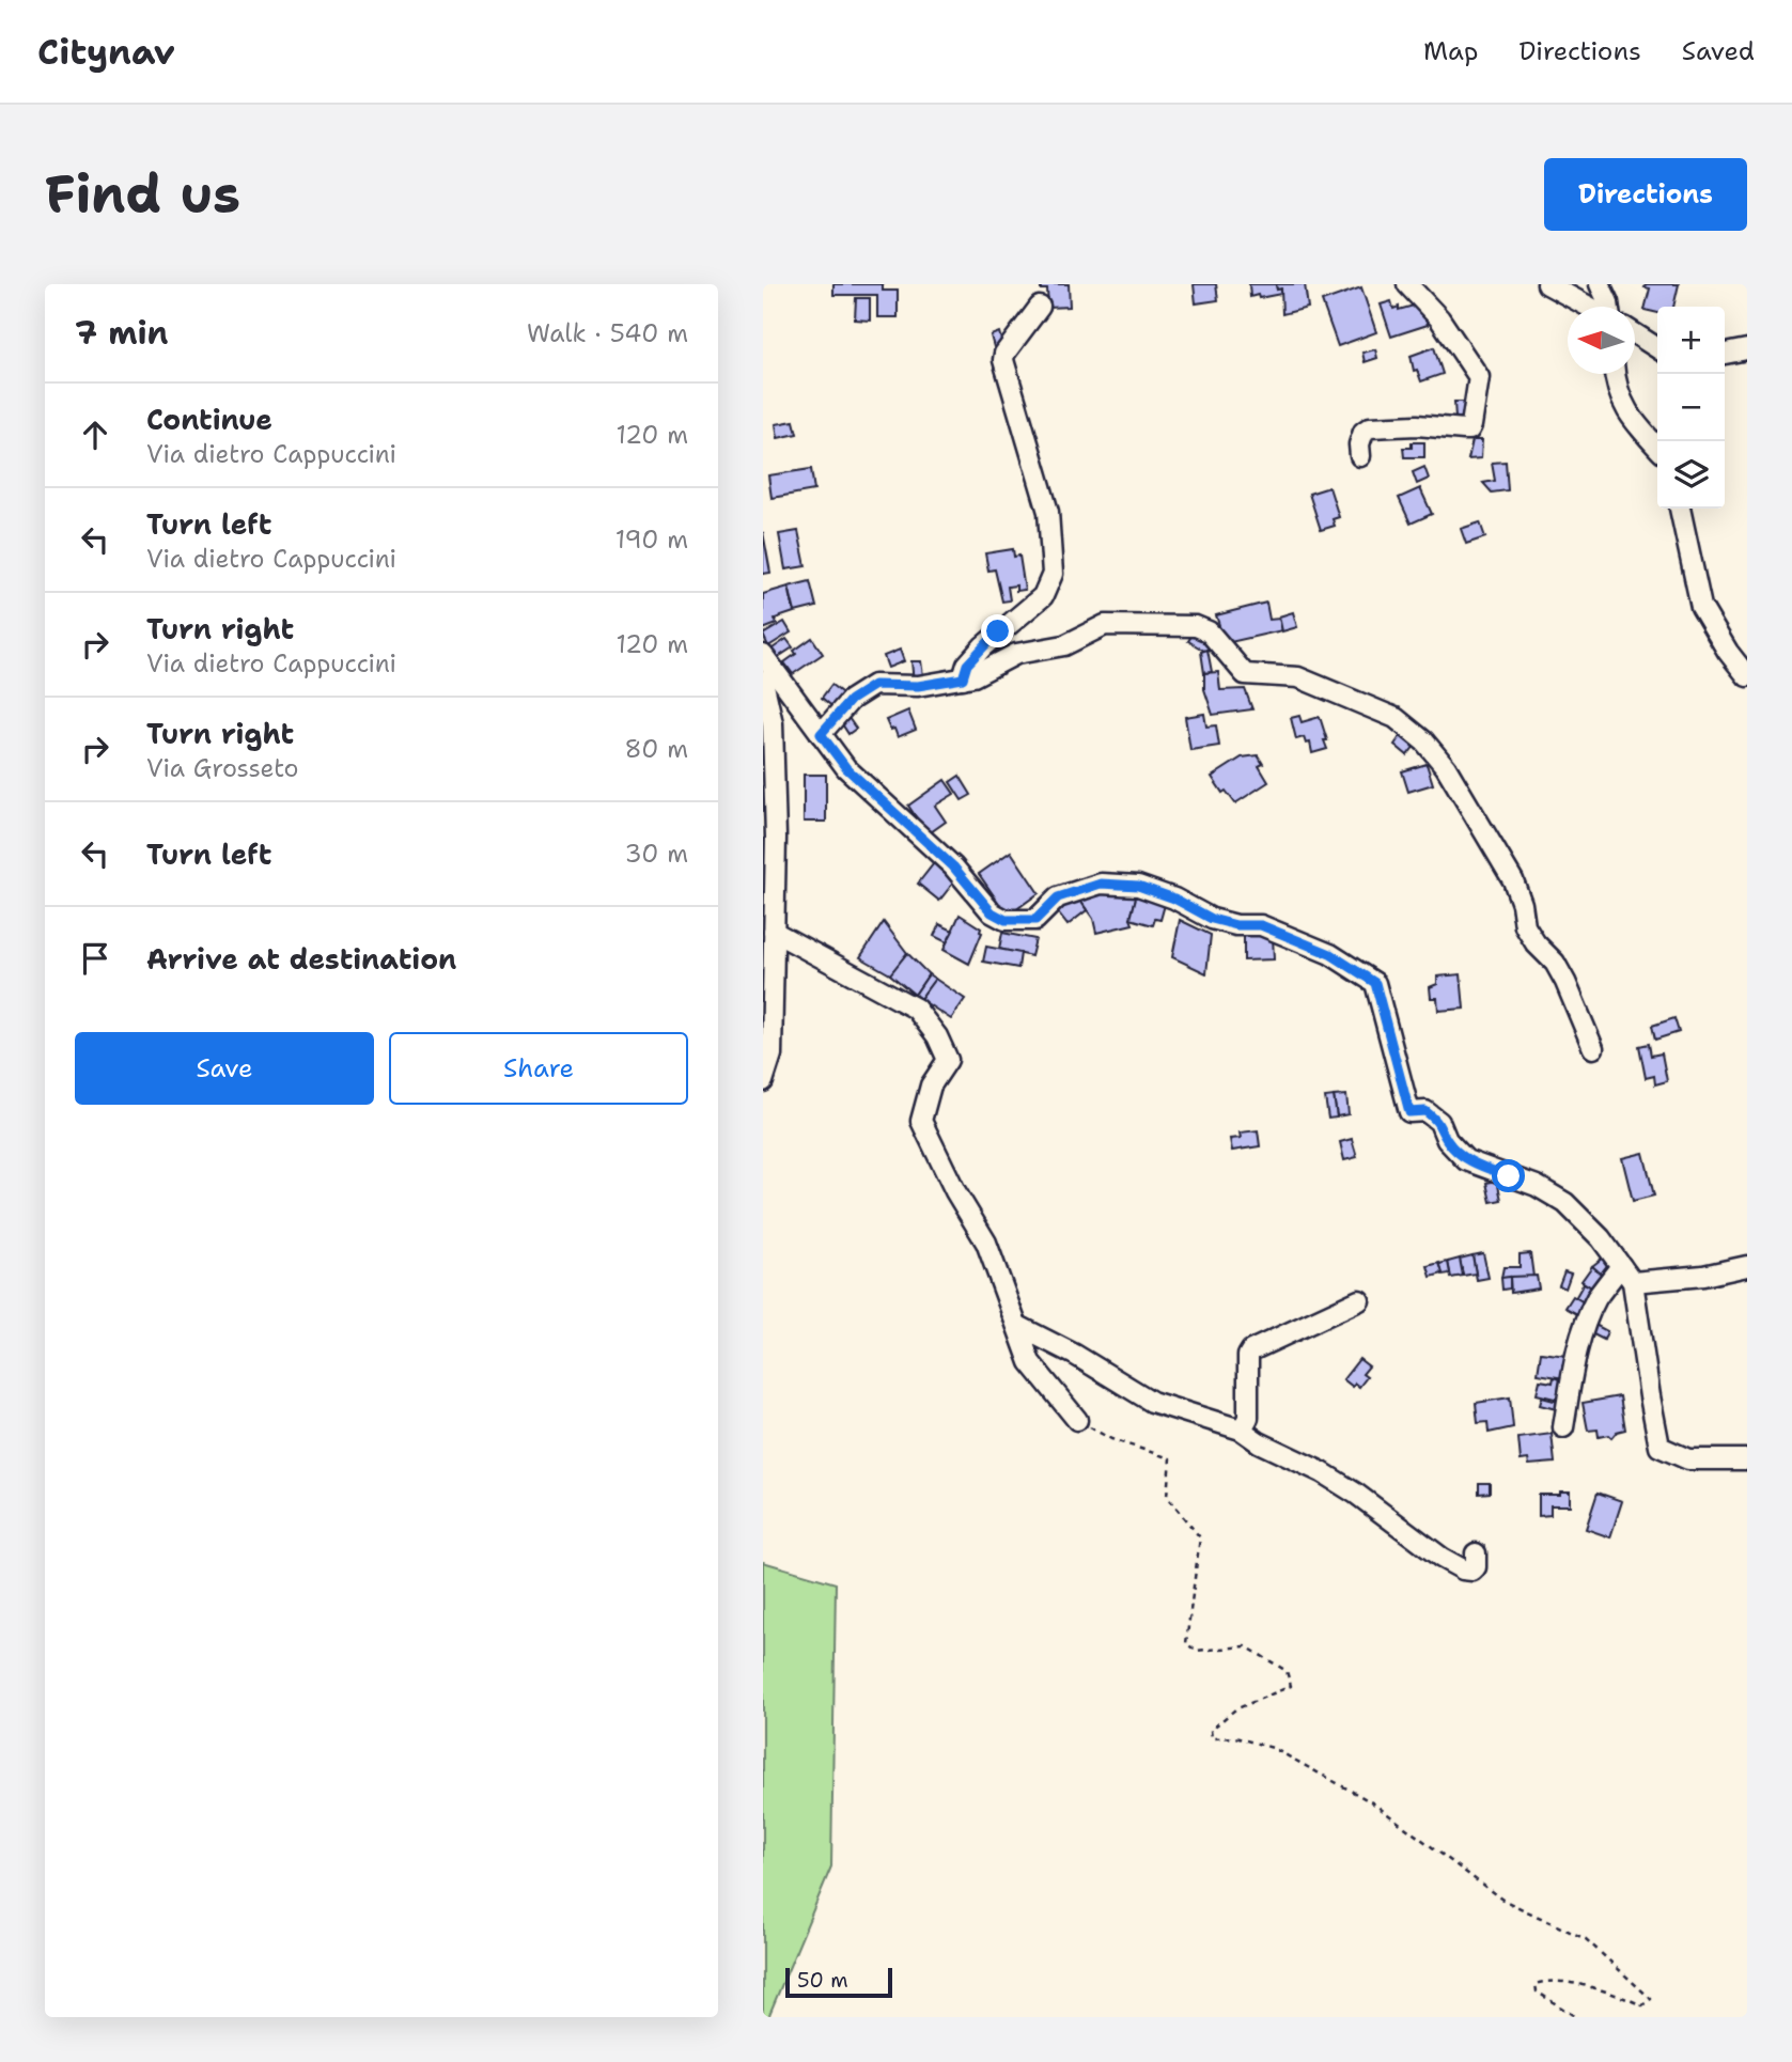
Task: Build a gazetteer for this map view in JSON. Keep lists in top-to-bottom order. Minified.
{"scale_bar":"50 m","north":"left","page":{"header":"Citynav","nav":["Map","Directions","Saved"],"buttons":["Directions",["Save","Share"]],"title":"Find us","heading":["7 min","Walk · 540 m"],"map_buttons":["+","−"],"list":[["Continue","Via dietro Cappuccini","120 m"],["Turn left","Via dietro Cappuccini","190 m"],["Turn right","Via dietro Cappuccini","120 m"],["Turn right","Via Grosseto","80 m"],["Turn left","30 m"],"Arrive at destination"],"scale":"50 m"}}
